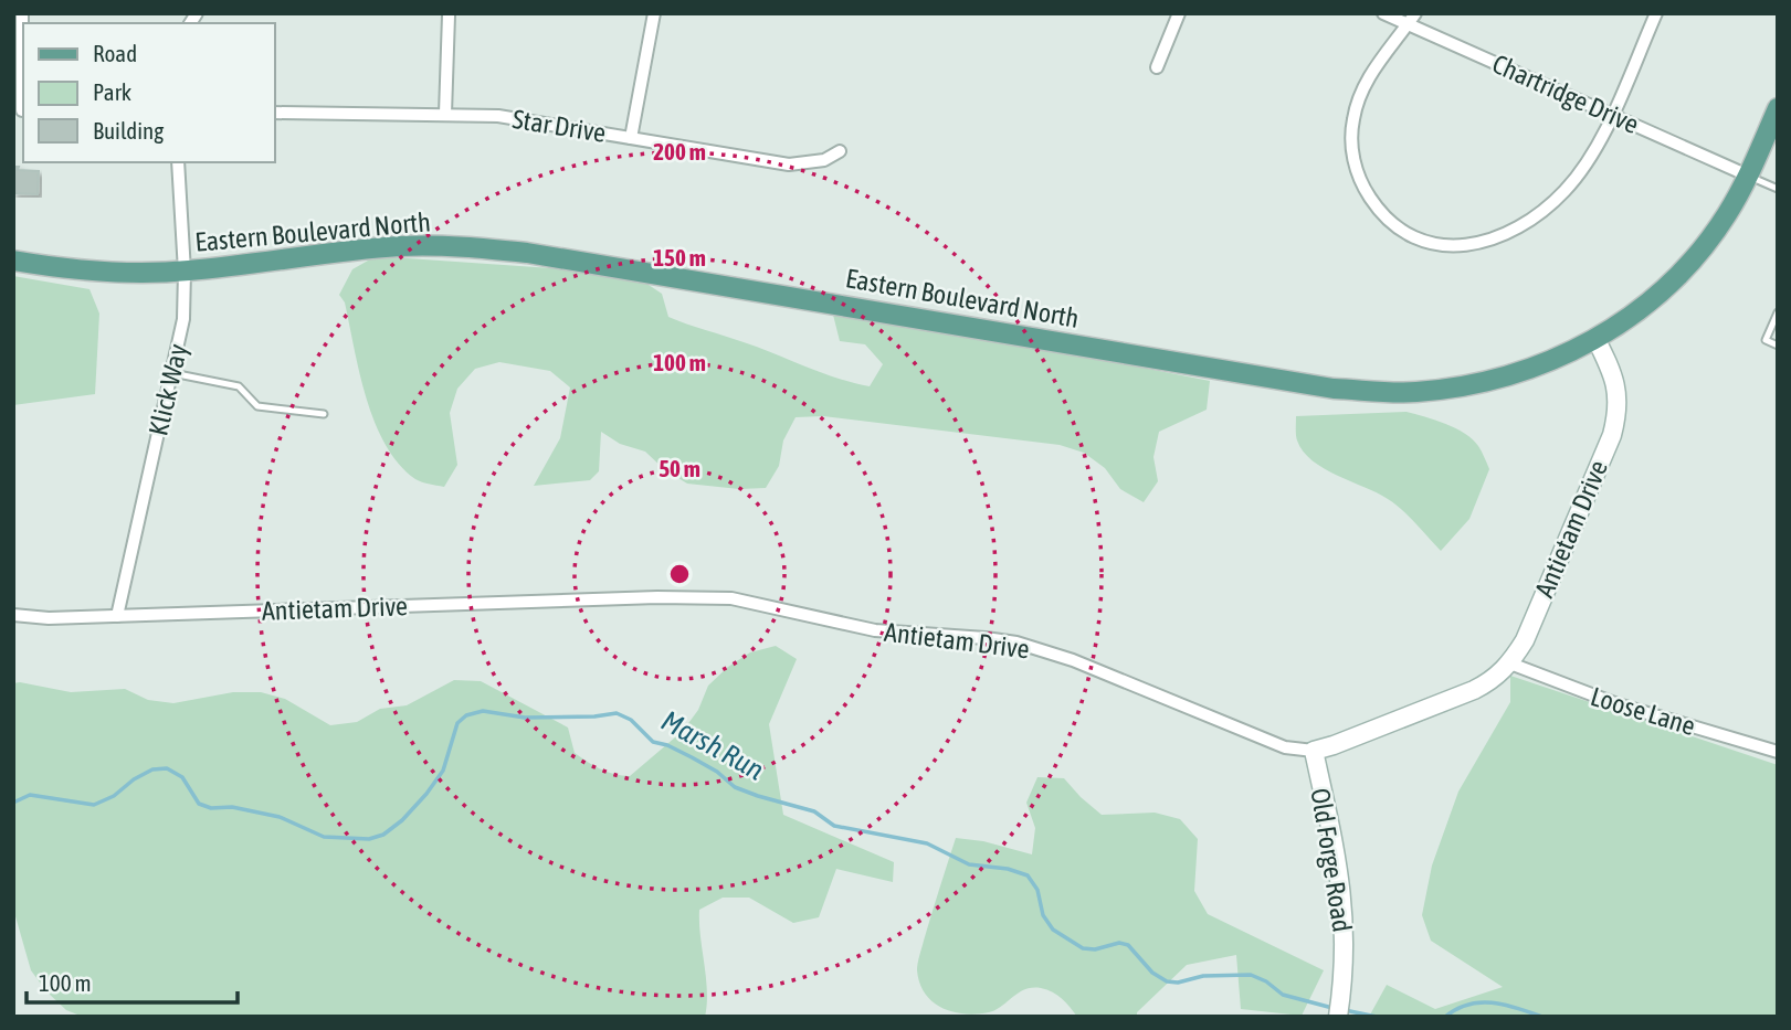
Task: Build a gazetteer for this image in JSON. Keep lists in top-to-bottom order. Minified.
{"streets":{"main road":["Eastern Boulevard North"],"street":["Chartridge Drive","Star Drive","Klick Way","Antietam Drive","Loose Lane","Old Forge Road"]},"crossings":[["Chartridge Drive","Eastern Boulevard North"],["Eastern Boulevard North","Klick Way"],["Eastern Boulevard North","Antietam Drive"],["Klick Way","Antietam Drive"],["Antietam Drive","Loose Lane"],["Antietam Drive","Old Forge Road"]],"water":["Marsh Run"],"legend":["Road","Park","Building"],"scale_bar":"100 m","rings":["200 m","150 m","100 m","50 m"]}
